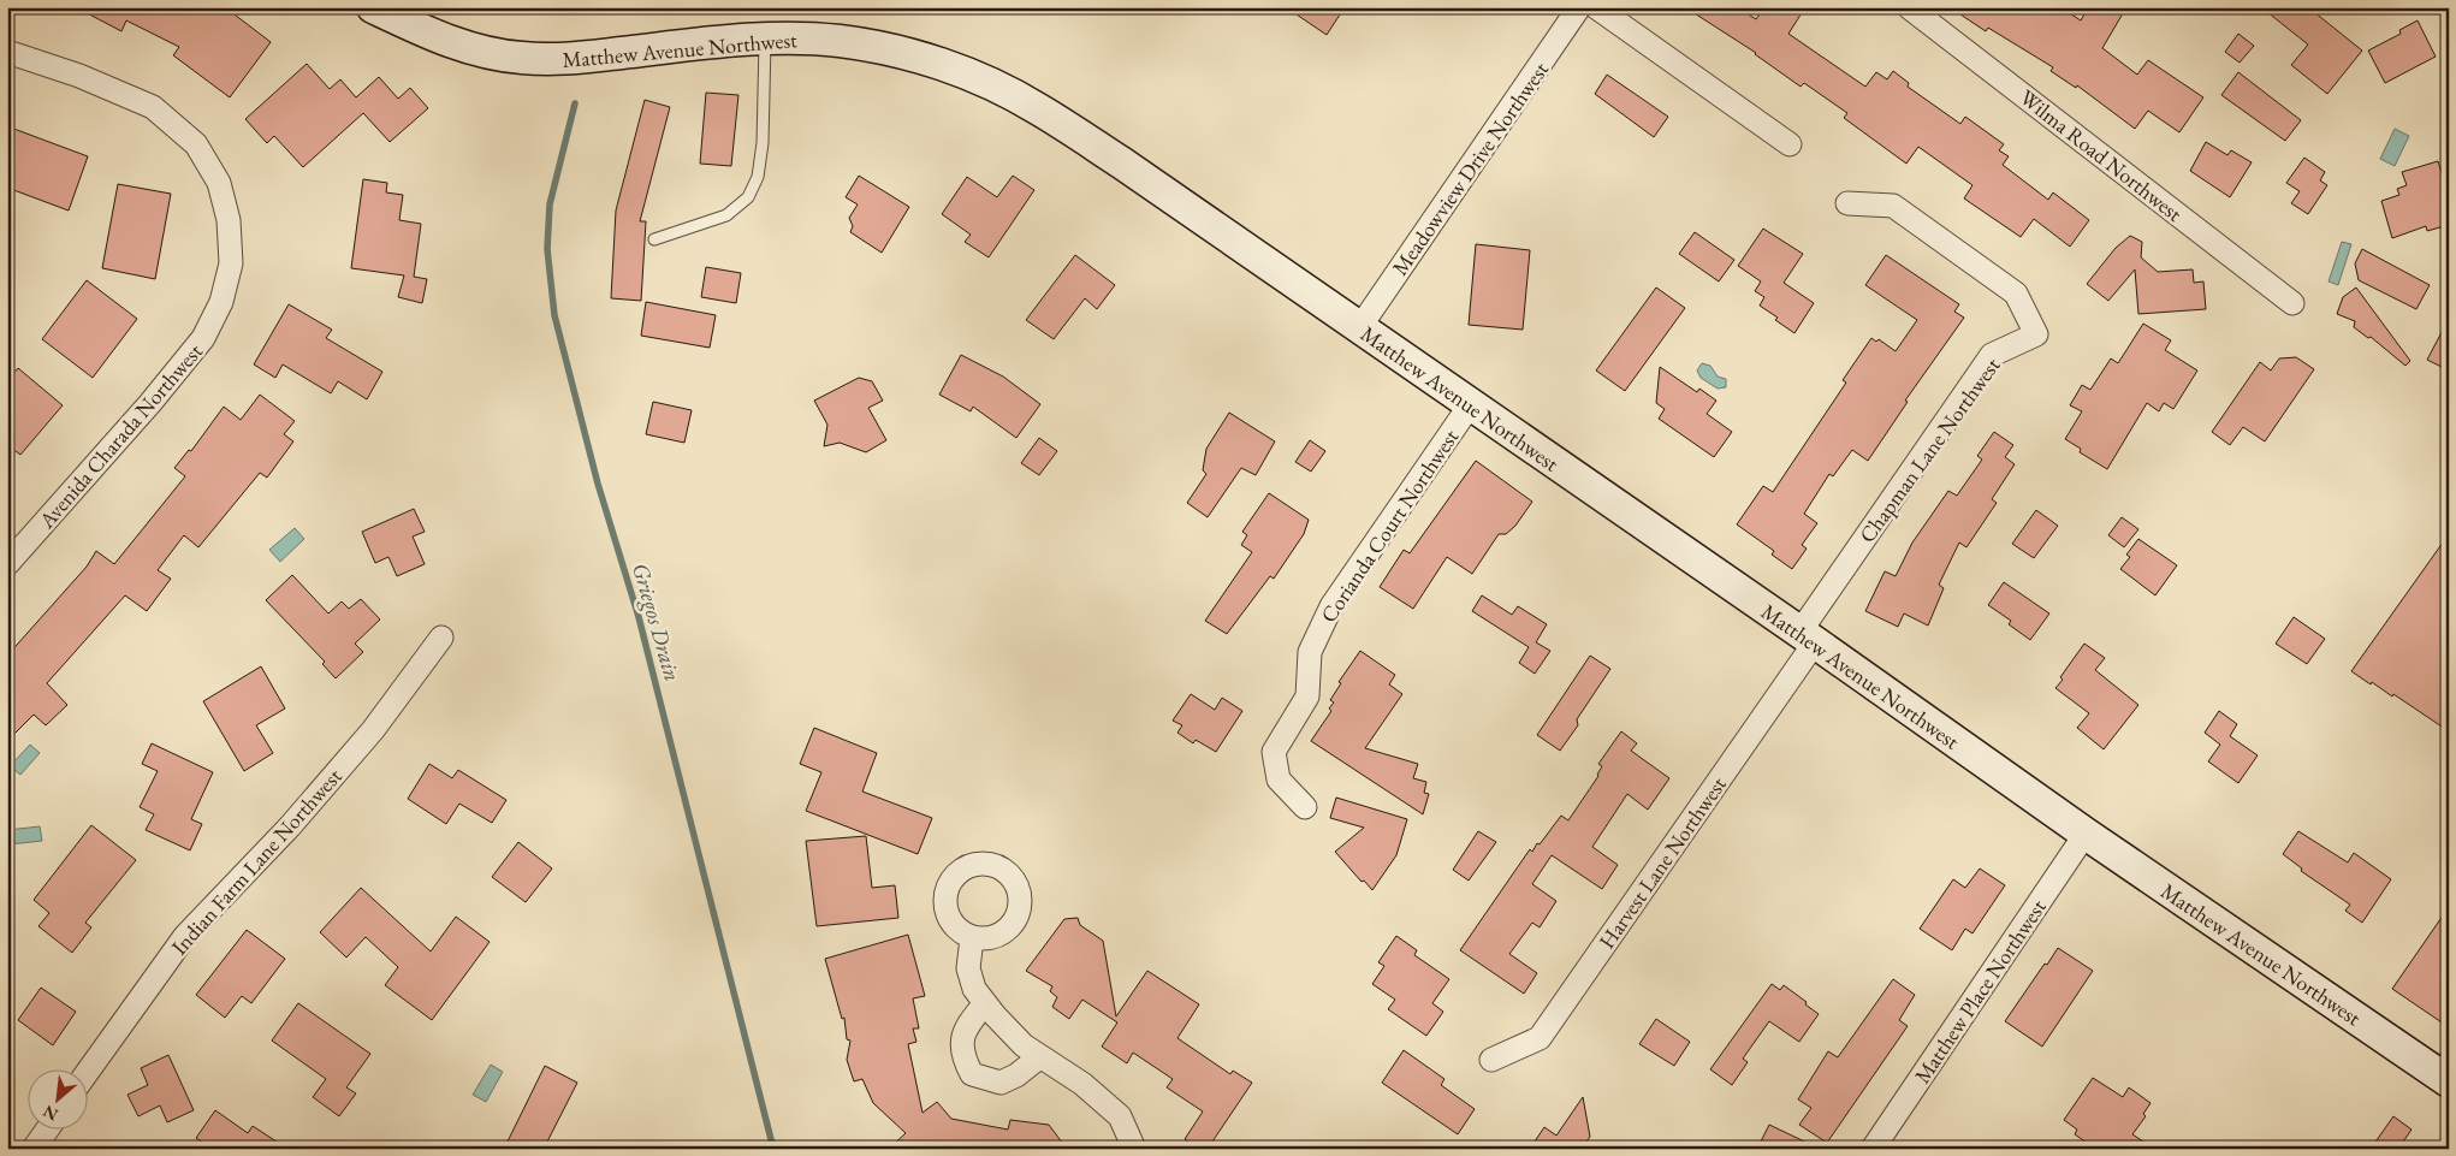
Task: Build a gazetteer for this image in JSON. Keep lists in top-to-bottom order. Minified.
{"streets":{"street":["Matthew Avenue Northwest","Wilma Road Northwest","Meadowview Drive Northwest","Avenida Charada Northwest","Chapman Lane Northwest","Corianda Court Northwest","Indian Farm Lane Northwest","Harvest Lane Northwest","Matthew Place Northwest"]},"crossings":[["Matthew Avenue Northwest","Meadowview Drive Northwest"],["Matthew Avenue Northwest","Chapman Lane Northwest"],["Matthew Avenue Northwest","Corianda Court Northwest"],["Matthew Avenue Northwest","Harvest Lane Northwest"],["Matthew Avenue Northwest","Matthew Place Northwest"],["Chapman Lane Northwest","Harvest Lane Northwest"]],"water":["Griegos Drain"],"north":"bottom left"}
